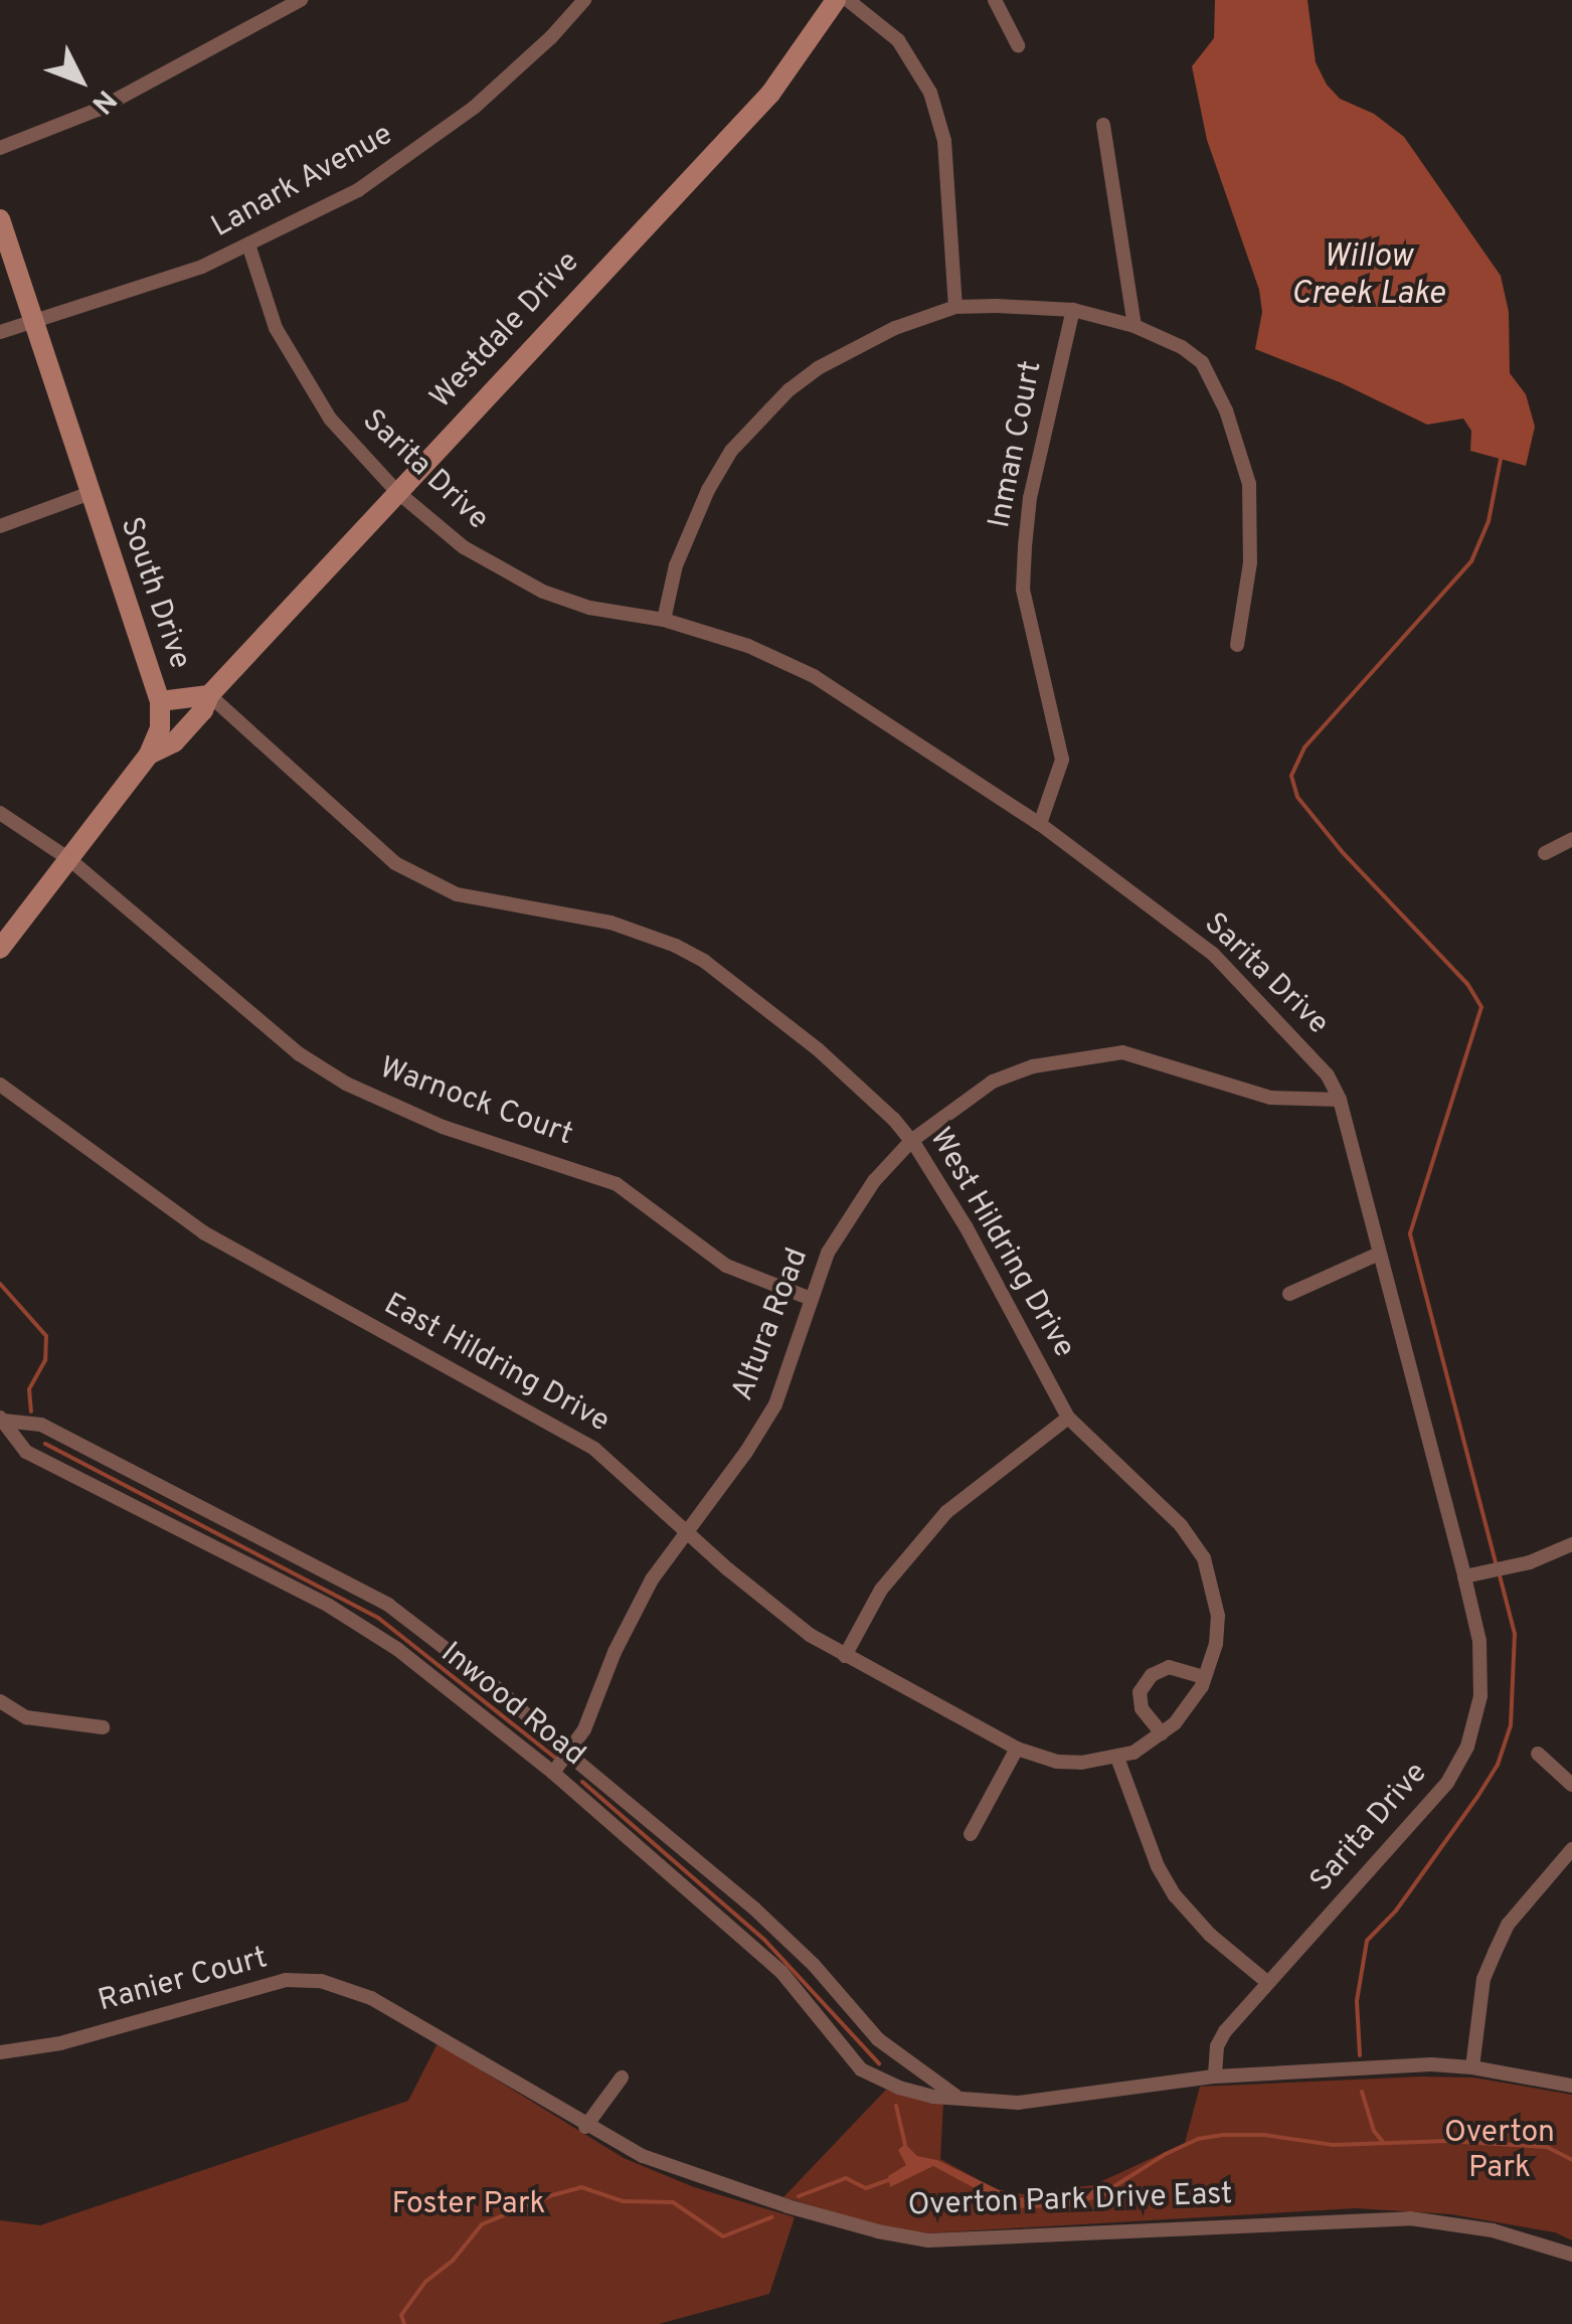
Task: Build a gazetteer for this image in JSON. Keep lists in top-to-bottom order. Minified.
{"streets":{"street":["Lanark Avenue","Westdale Drive","Inman Court","Sarita Drive","South Drive","Warnock Court","West Hildring Drive","Altura Road","East Hildring Drive","Inwood Road","Ranier Court","Overton Park Drive East"]},"crossings":[["Lanark Avenue","Sarita Drive"],["Lanark Avenue","South Drive"],["Westdale Drive","Sarita Drive"],["Westdale Drive","South Drive"],["Westdale Drive","West Hildring Drive"],["Inman Court","Sarita Drive"],["Sarita Drive","Altura Road"],["Sarita Drive","Inwood Road"],["South Drive","Warnock Court"],["Warnock Court","Altura Road"],["West Hildring Drive","Altura Road"],["West Hildring Drive","East Hildring Drive"],["Altura Road","East Hildring Drive"],["Altura Road","Inwood Road"],["Ranier Court","Overton Park Drive East"]],"water":["Willow Creek Lake"],"parks":["Overton Park","Foster Park"],"north":"bottom right"}
